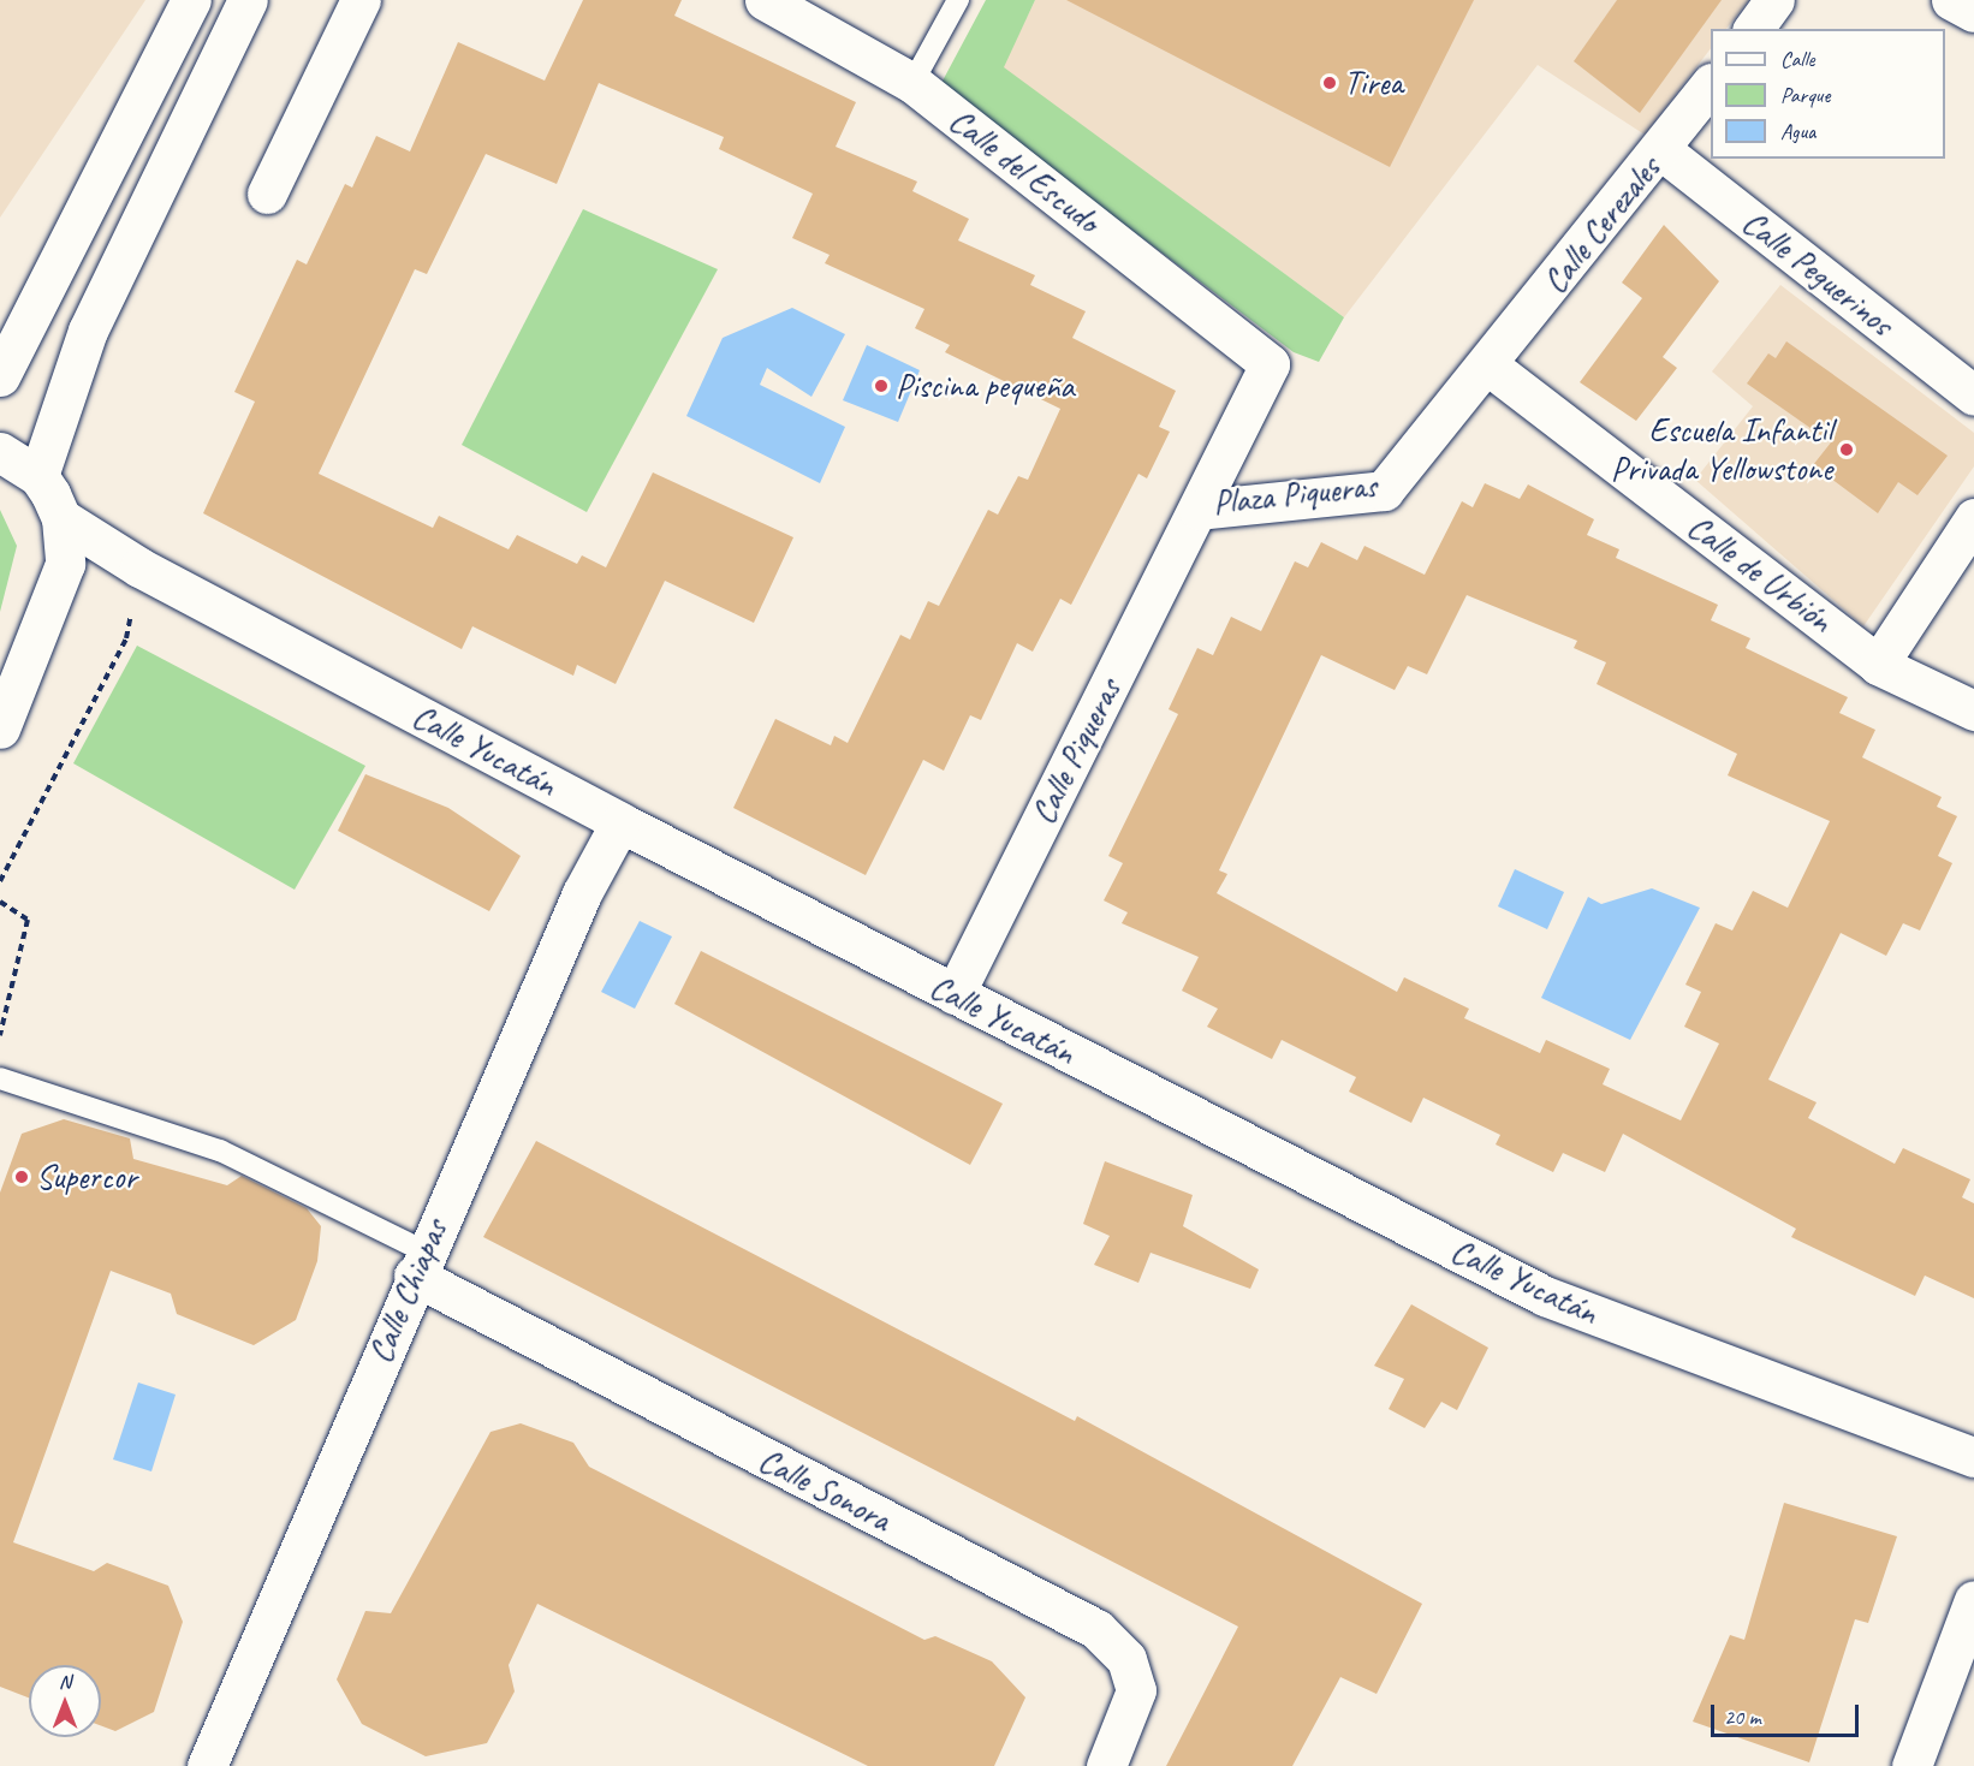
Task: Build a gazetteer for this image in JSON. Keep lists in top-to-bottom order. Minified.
{"streets":{"main road":["Calle del Escudo","Calle Cerezales","Calle Peguerinos","Plaza Piqueras","Calle de Urbión","Calle Yucatán","Calle Piqueras","Calle Chiapas","Calle Sonora"]},"crossings":[["Calle del Escudo","Plaza Piqueras"],["Calle Cerezales","Calle Peguerinos"],["Calle Cerezales","Plaza Piqueras"],["Calle Cerezales","Calle de Urbión"],["Plaza Piqueras","Calle de Urbión"],["Plaza Piqueras","Calle Piqueras"],["Calle Yucatán","Calle Piqueras"],["Calle Yucatán","Calle Chiapas"],["Calle Chiapas","Calle Sonora"]],"places":["Tirea","Piscina pequeña","Escuela Infantil Privada Yellowstone","Supercor"],"legend":["Calle","Parque","Agua"],"scale_bar":"20 m","north":"top"}
